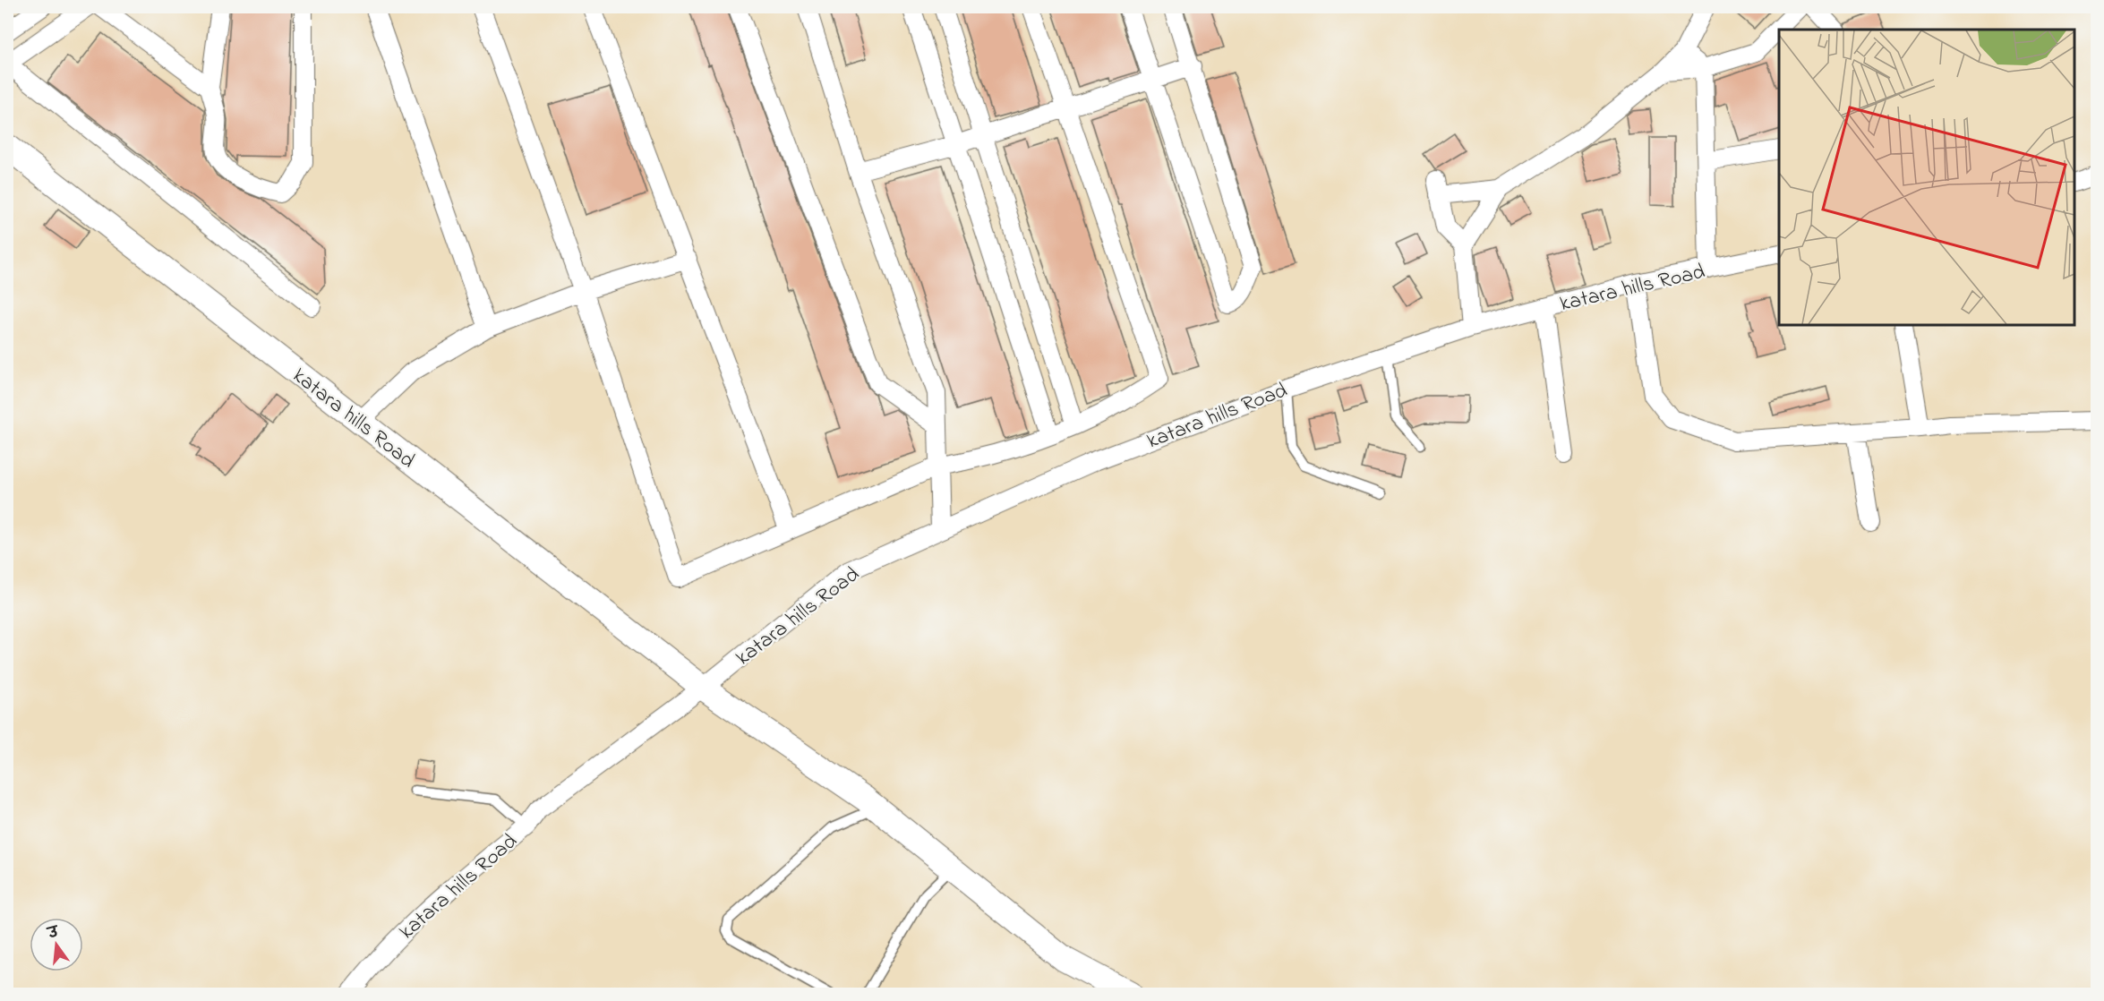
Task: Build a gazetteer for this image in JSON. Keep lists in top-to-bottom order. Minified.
{"streets":{"main road":["katara hills Road"]},"north":"top"}
